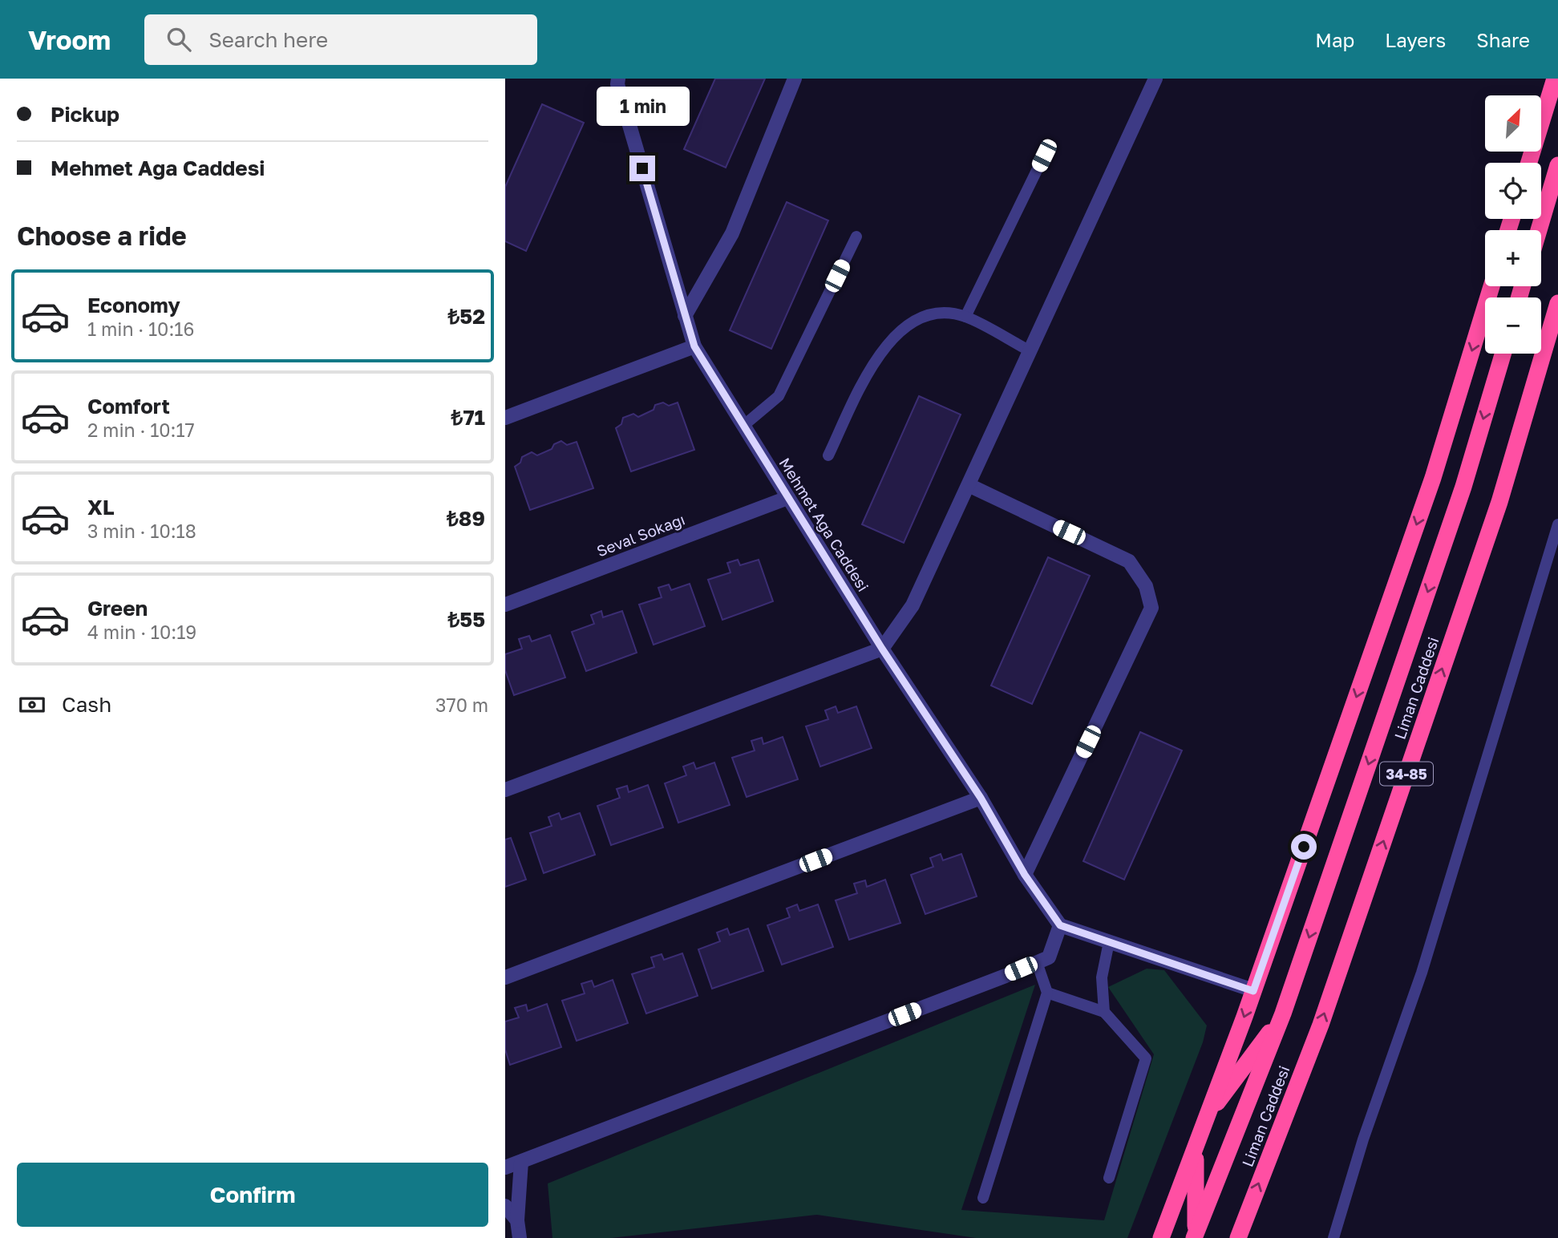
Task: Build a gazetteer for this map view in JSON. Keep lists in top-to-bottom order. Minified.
{"streets":{"highway":["Liman Caddesi","34-85"],"street":["Mehmet Ağa Caddesi","Seval Sokağı"]},"crossings":[["Mehmet Ağa Caddesi","Seval Sokağı"]],"north":"top right","page":{"header":"Vroom","search":"Search here","nav":["Map","Layers","Share"],"banner":["Pickup","Mehmet Ağa Caddesi"],"bubble":"1 min","map_buttons":["+","−"],"heading":"Choose a ride","list":[{"name":"Economy","note":"1 min · 10:16","value":"₺52"},{"name":"Comfort","note":"2 min · 10:17","value":"₺71"},{"name":"XL","note":"3 min · 10:18","value":"₺89"},{"name":"Green","note":"4 min · 10:19","value":"₺55"}],"pay":["Cash","370 m"],"buttons":"Confirm"}}
